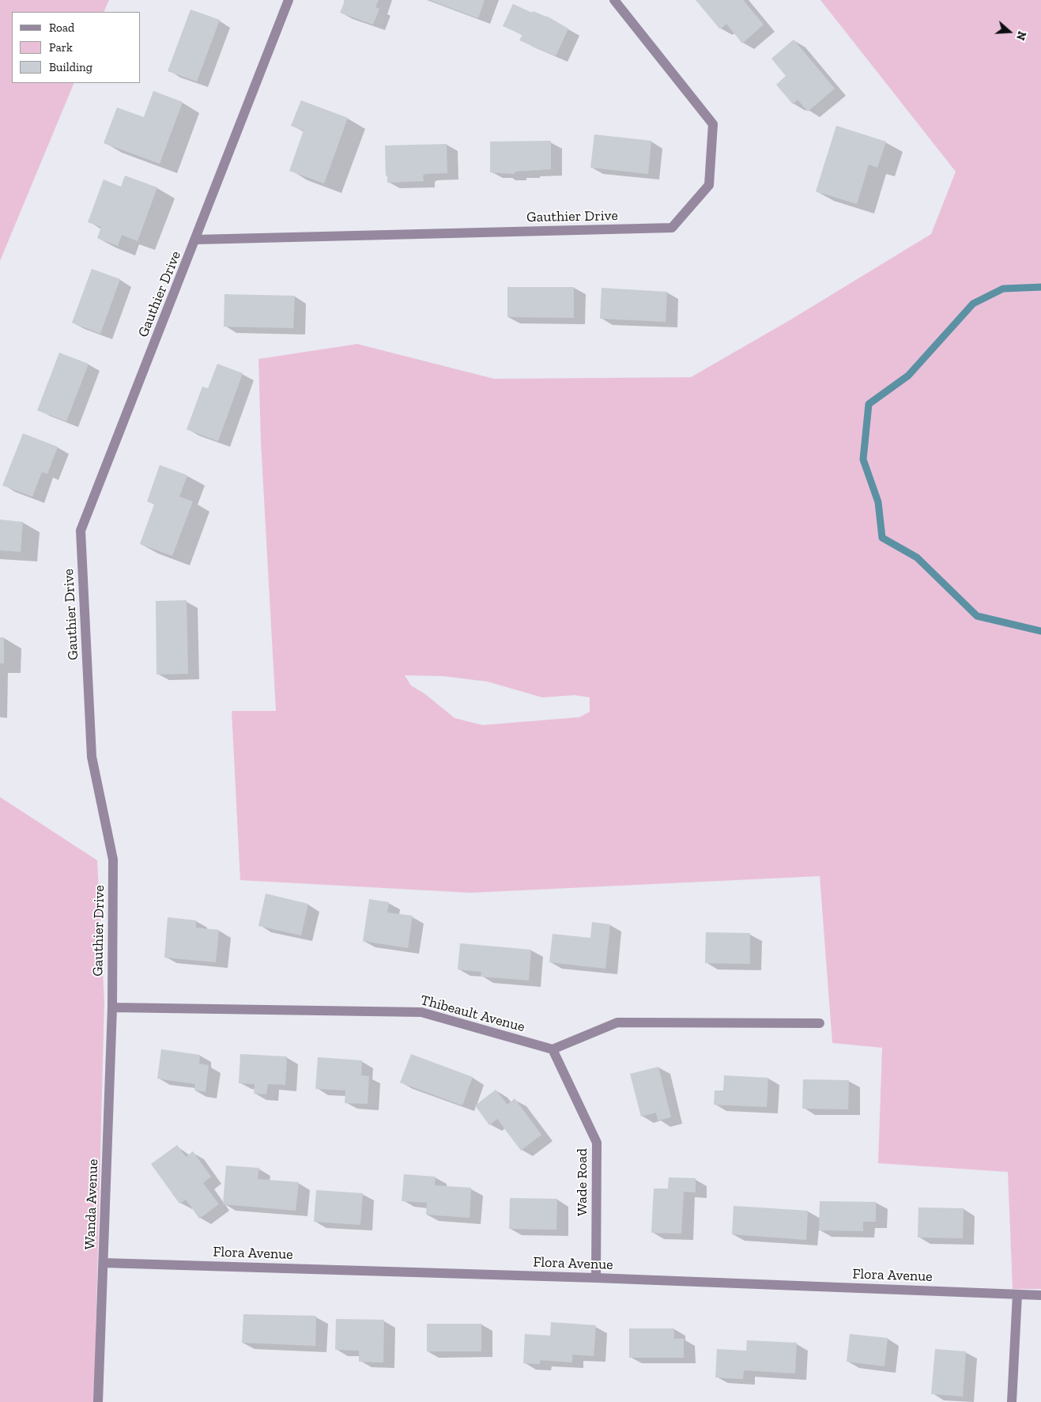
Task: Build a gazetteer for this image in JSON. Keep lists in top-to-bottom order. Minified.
{"streets":{"street":["Gauthier Drive","Thibeault Avenue","Wade Road","Wanda Avenue","Flora Avenue"]},"crossings":[["Gauthier Drive","Thibeault Avenue"],["Gauthier Drive","Wanda Avenue"],["Thibeault Avenue","Wade Road"],["Thibeault Avenue","Wanda Avenue"],["Wade Road","Flora Avenue"],["Wanda Avenue","Flora Avenue"]],"legend":["Road","Park","Building"],"north":"right"}
